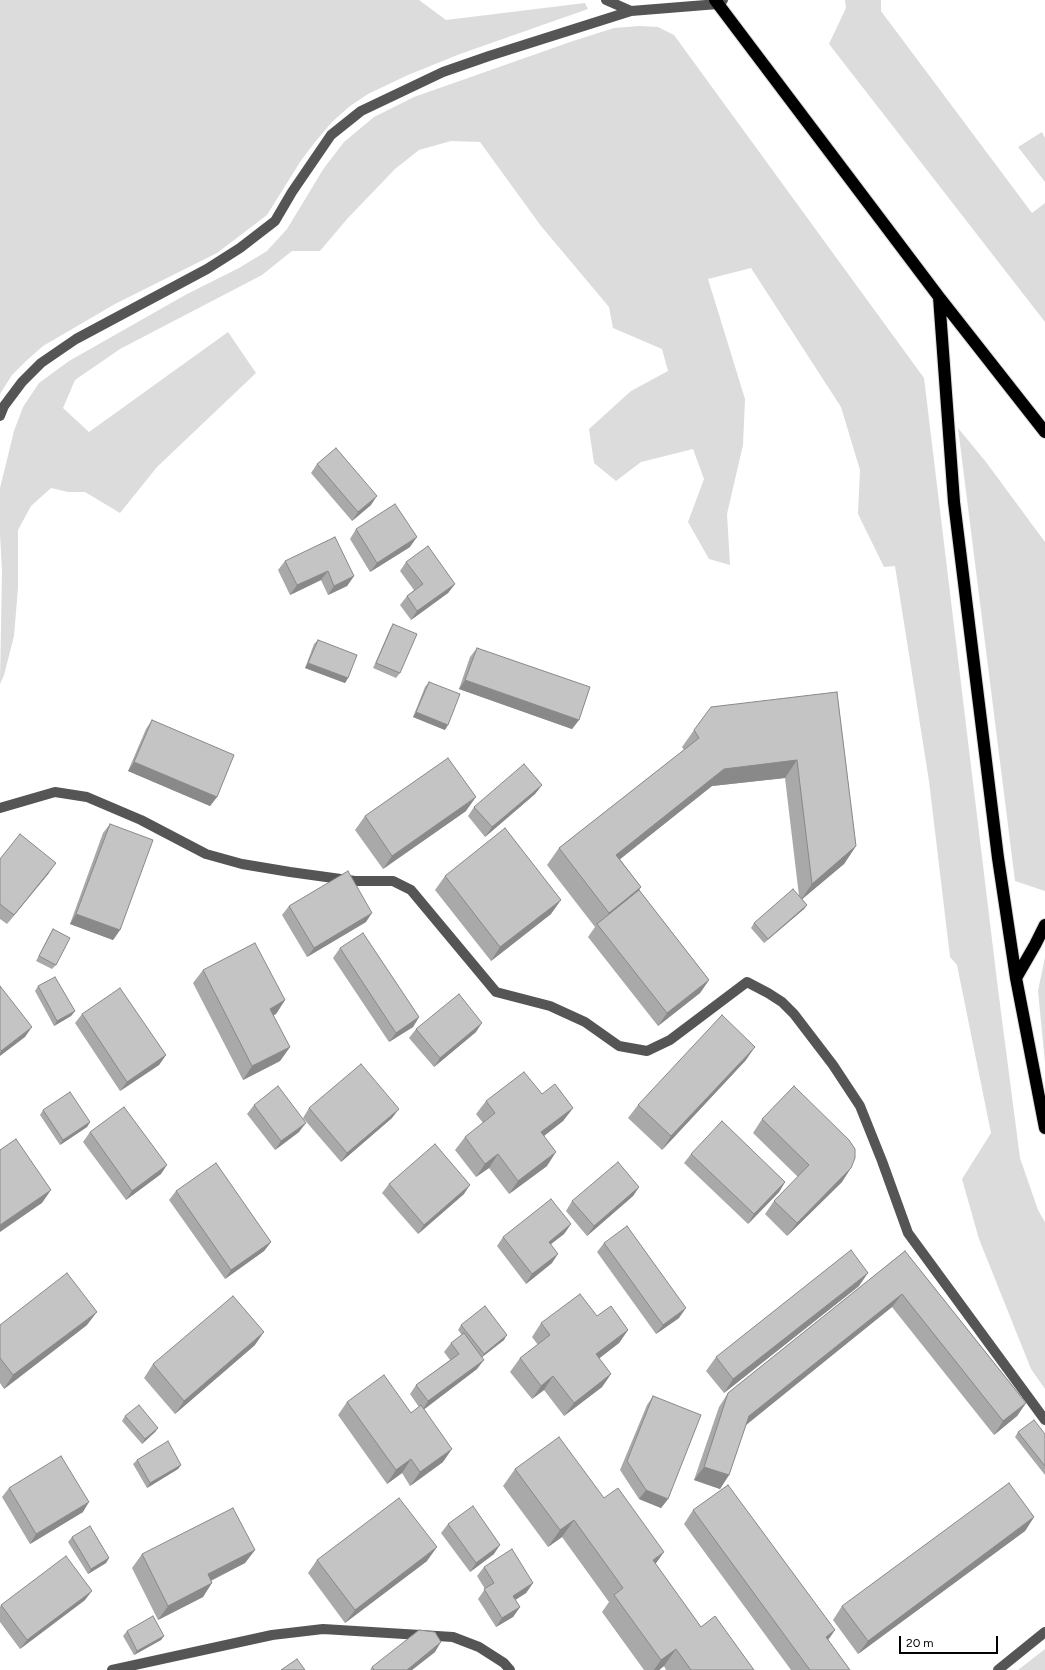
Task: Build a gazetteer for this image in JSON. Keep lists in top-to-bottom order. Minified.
{"scale_bar":"20 m"}
